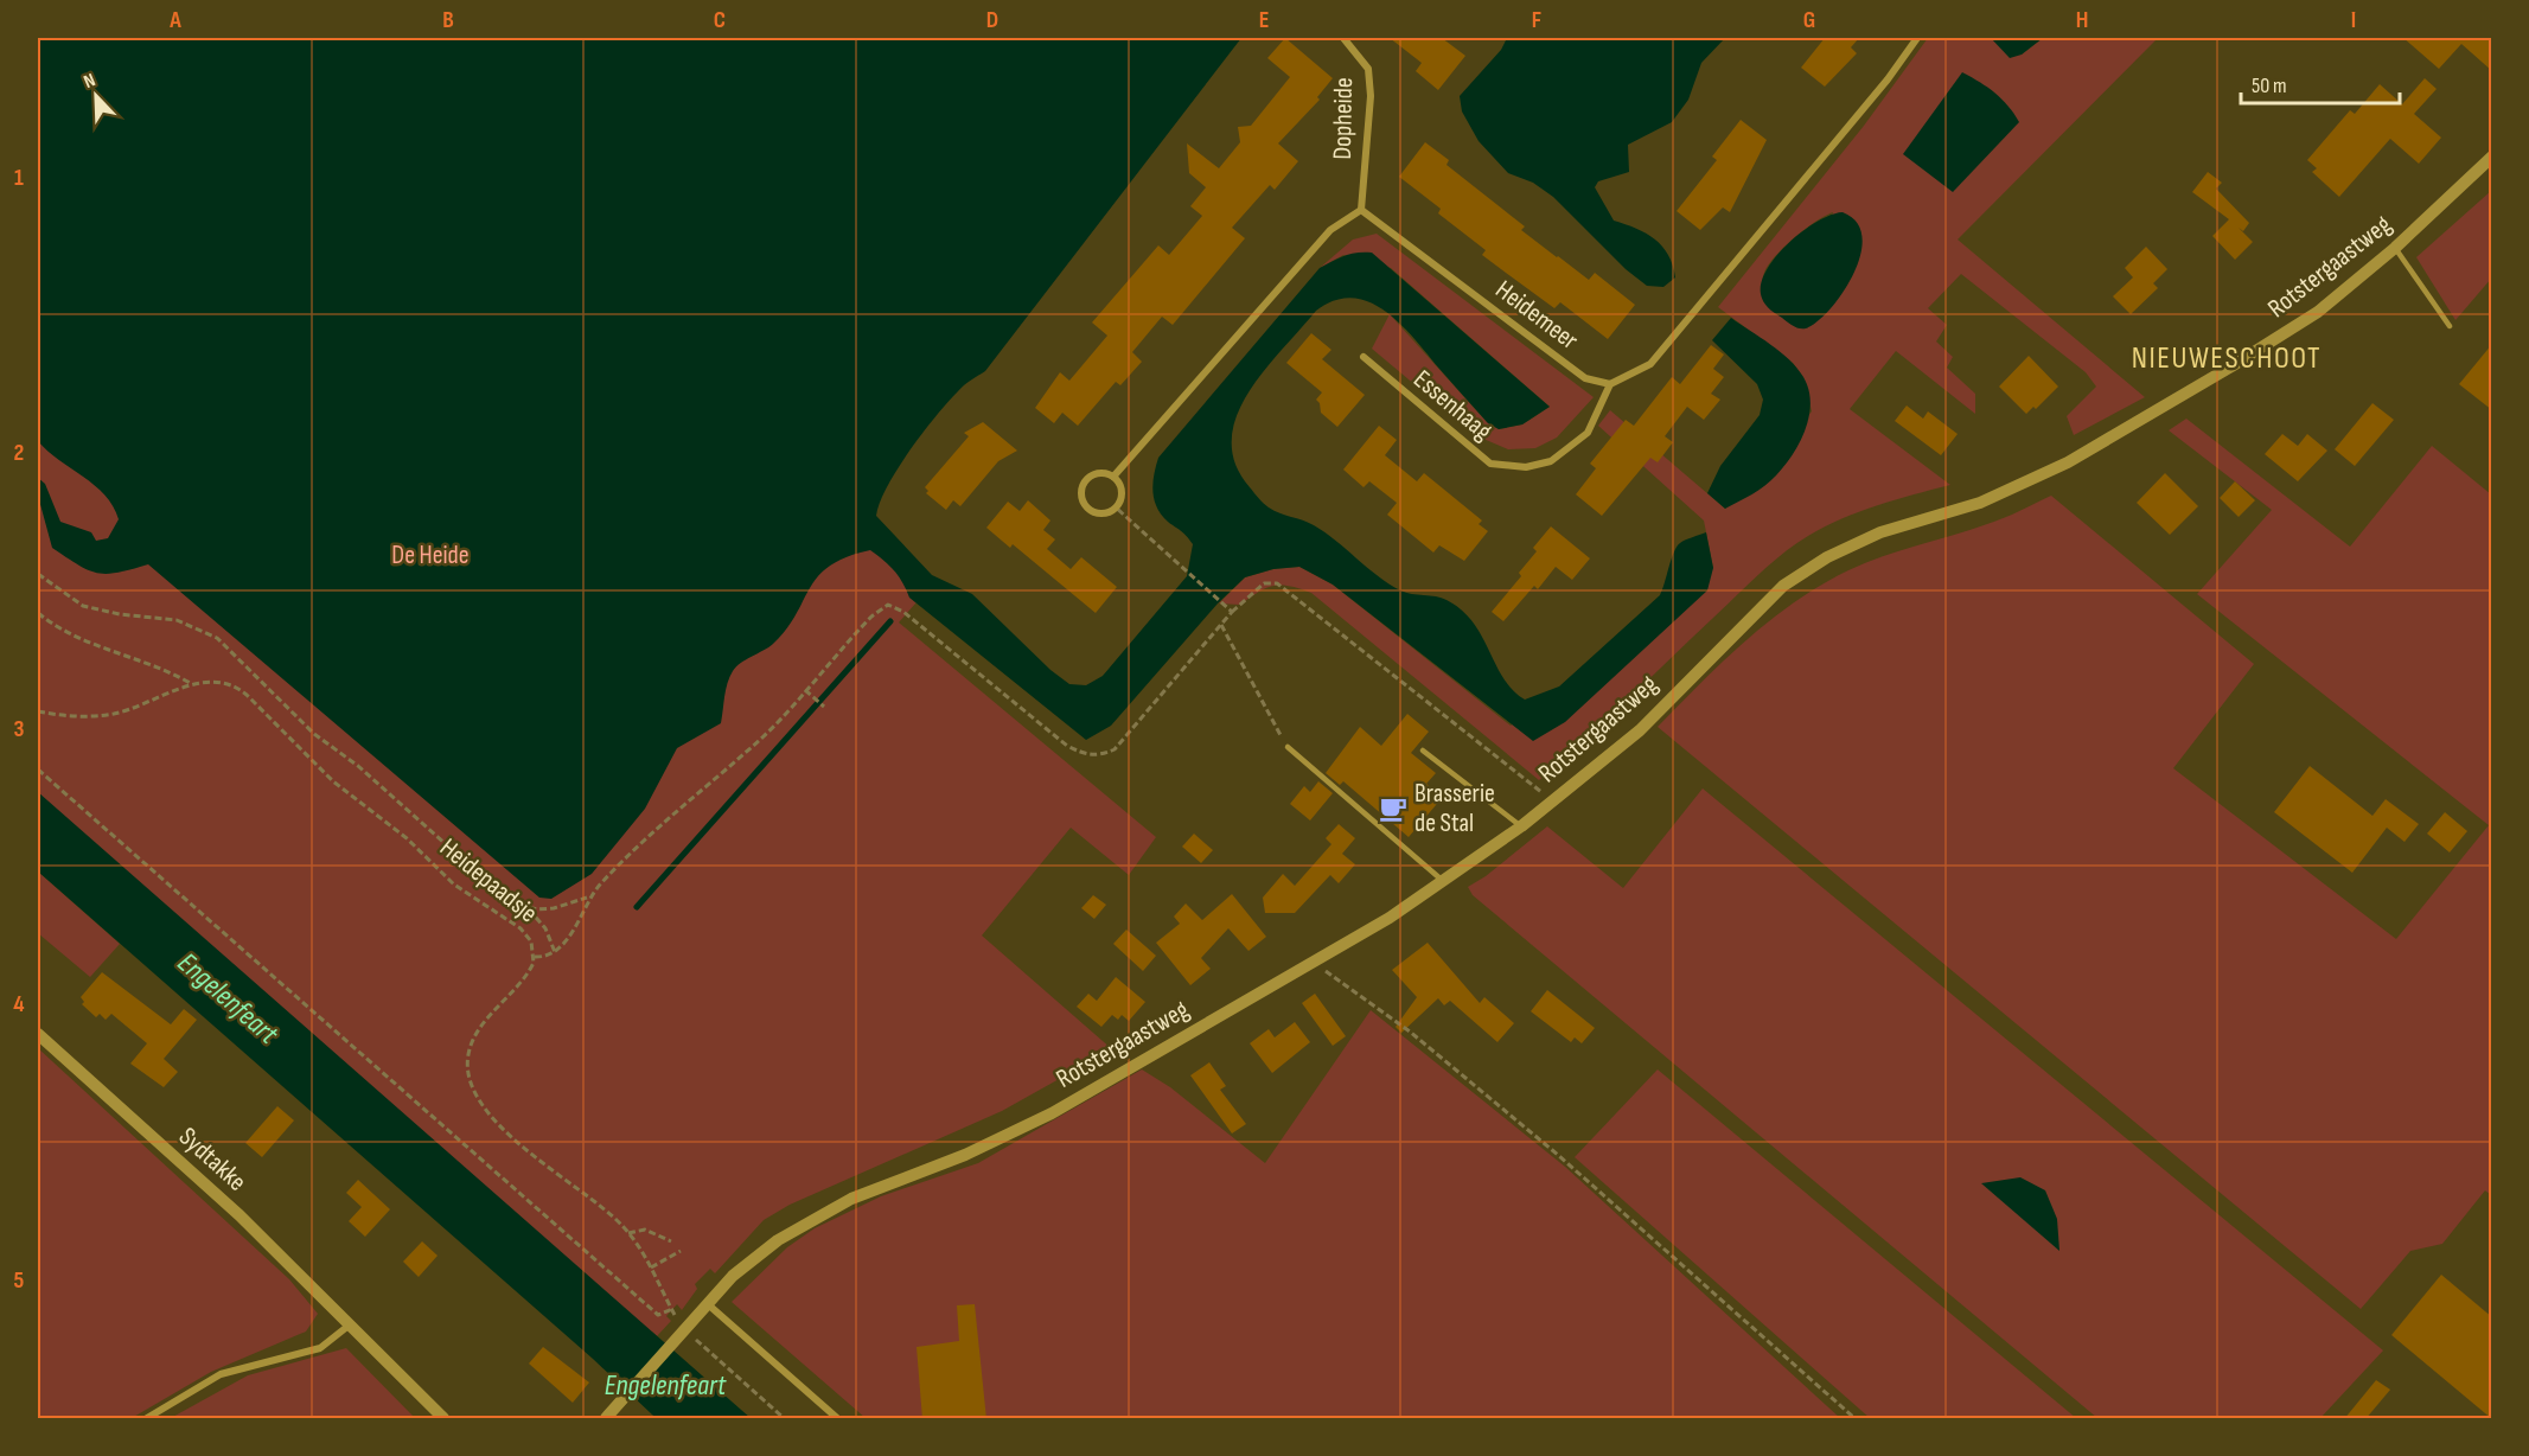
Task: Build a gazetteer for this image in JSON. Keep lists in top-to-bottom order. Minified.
{"streets":{"street":["Dopheide","Rotstergaastweg","Heidemeer","Essenhaag","Sydtakke"],"path":["Heidepaadsje"]},"crossings":[["Dopheide","Heidemeer"],["Rotstergaastweg","Heidepaadsje"],["Heidemeer","Essenhaag"]],"districts":["NIEUWESCHOOT"],"water":["Engelenfeart"],"parks":["De Heide"],"places":{"cafe":["Brasserie de Stal"]},"scale_bar":"50 m","north":"top left","grid":{"columns":["A","B","C","D","E","F","G","H","I"],"rows":["1","2","3","4","5"]}}
